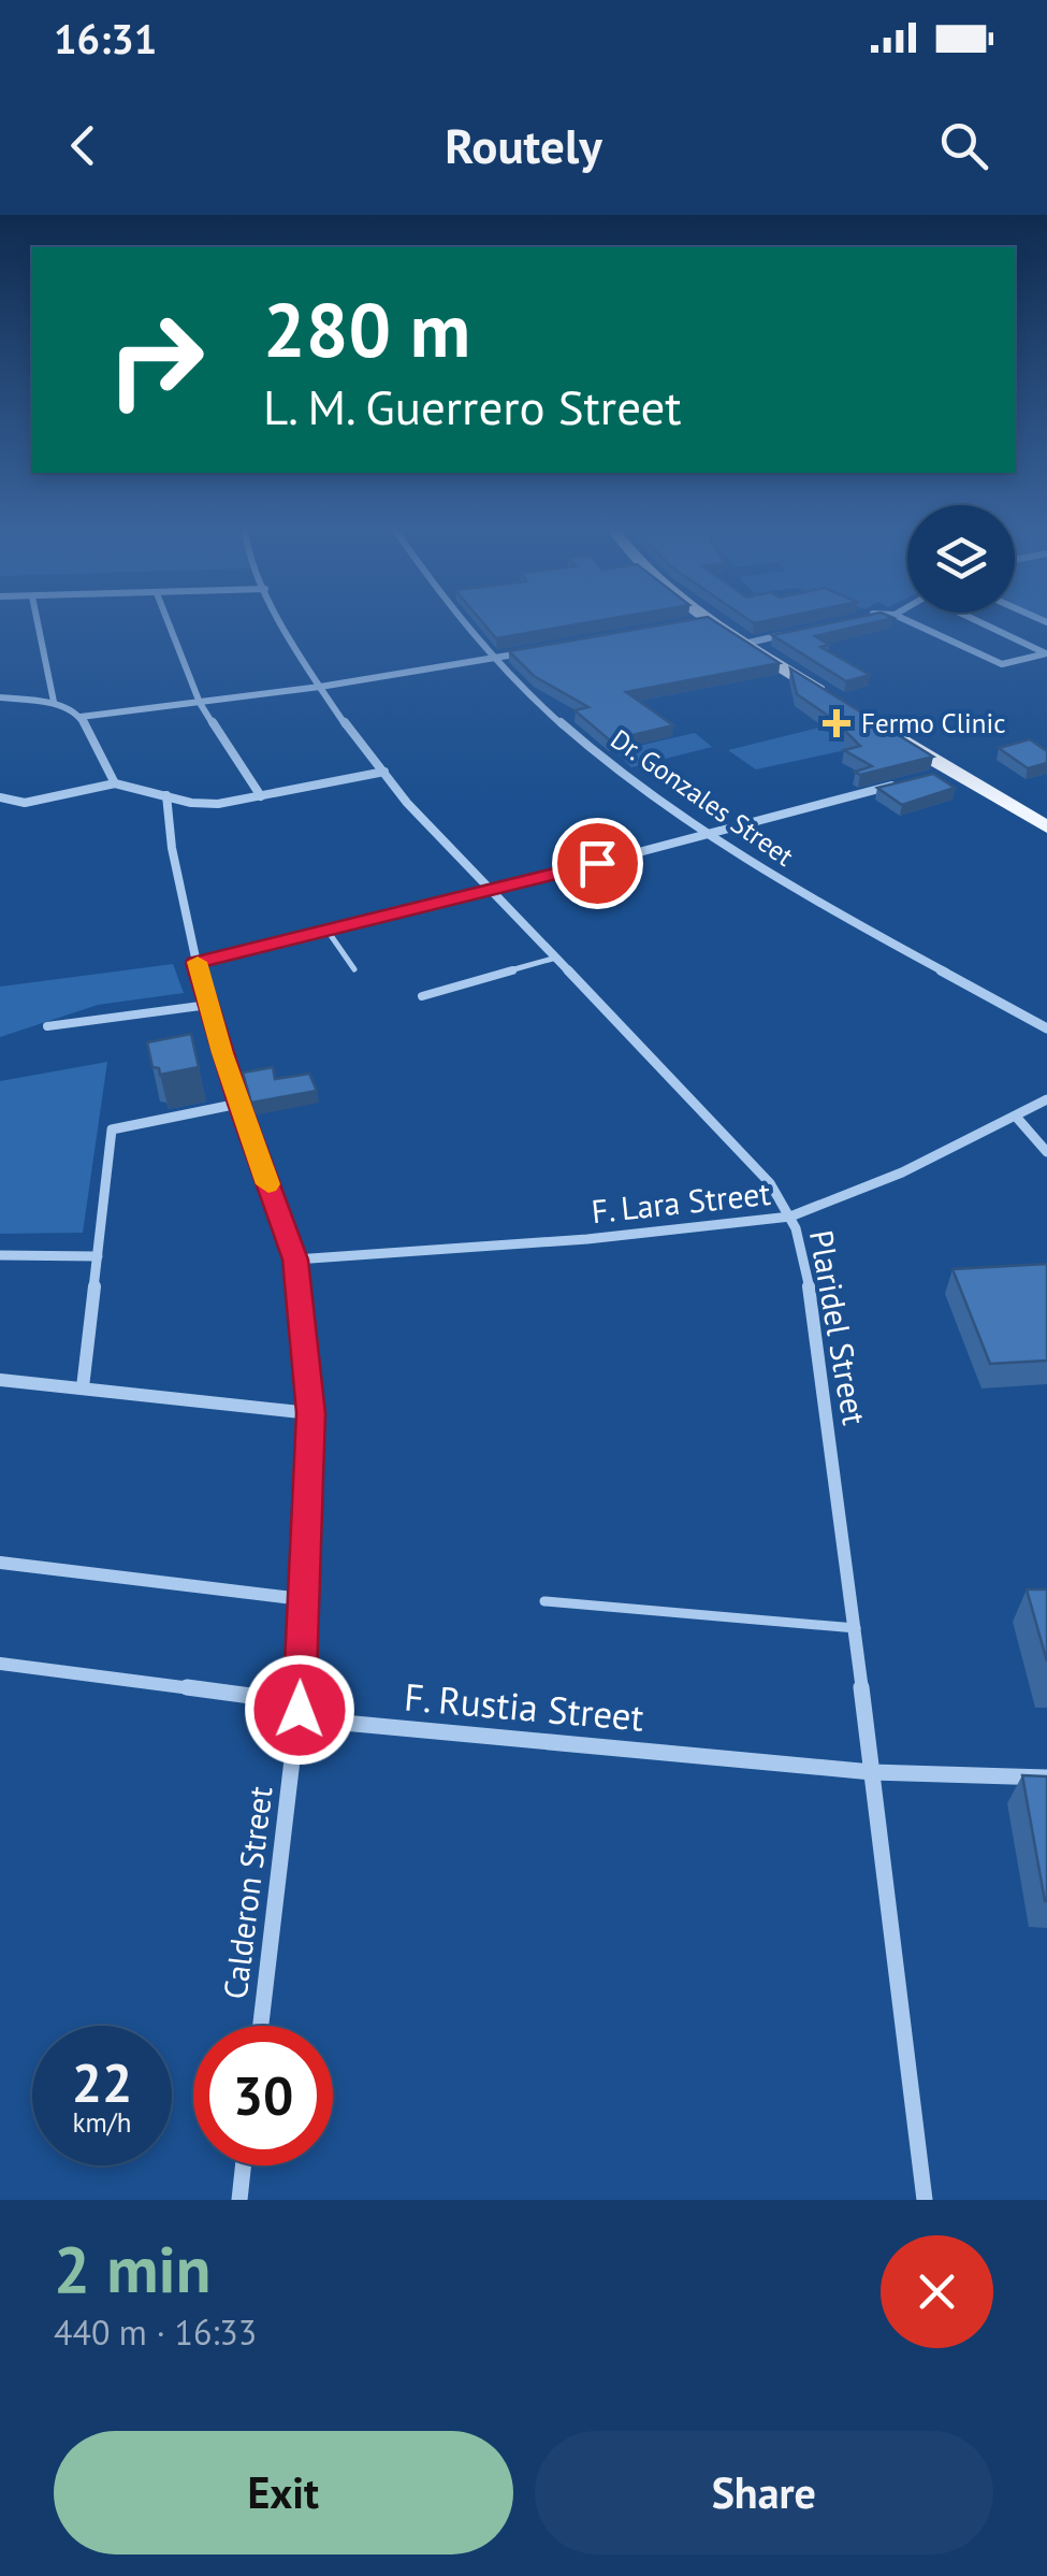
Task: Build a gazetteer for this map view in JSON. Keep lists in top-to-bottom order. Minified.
{"streets":{"street":["Dr. Gonzales Street","F. Lara Street","Plaridel Street","F. Rustia Street","Calderon Street"]},"crossings":[["F. Lara Street","Plaridel Street"],["F. Lara Street","Calderon Street"],["Plaridel Street","F. Rustia Street"],["F. Rustia Street","Calderon Street"]],"places":{"health":["Fermo Clinic"]},"page":{"status":"16:31","header":"Routely","turn":["280 m","L. M. Guerrero Street"],"speed":"22 km/h","limit":"30","heading":["2 min","440 m · 16:33"],"buttons":["Exit","Share"]}}
